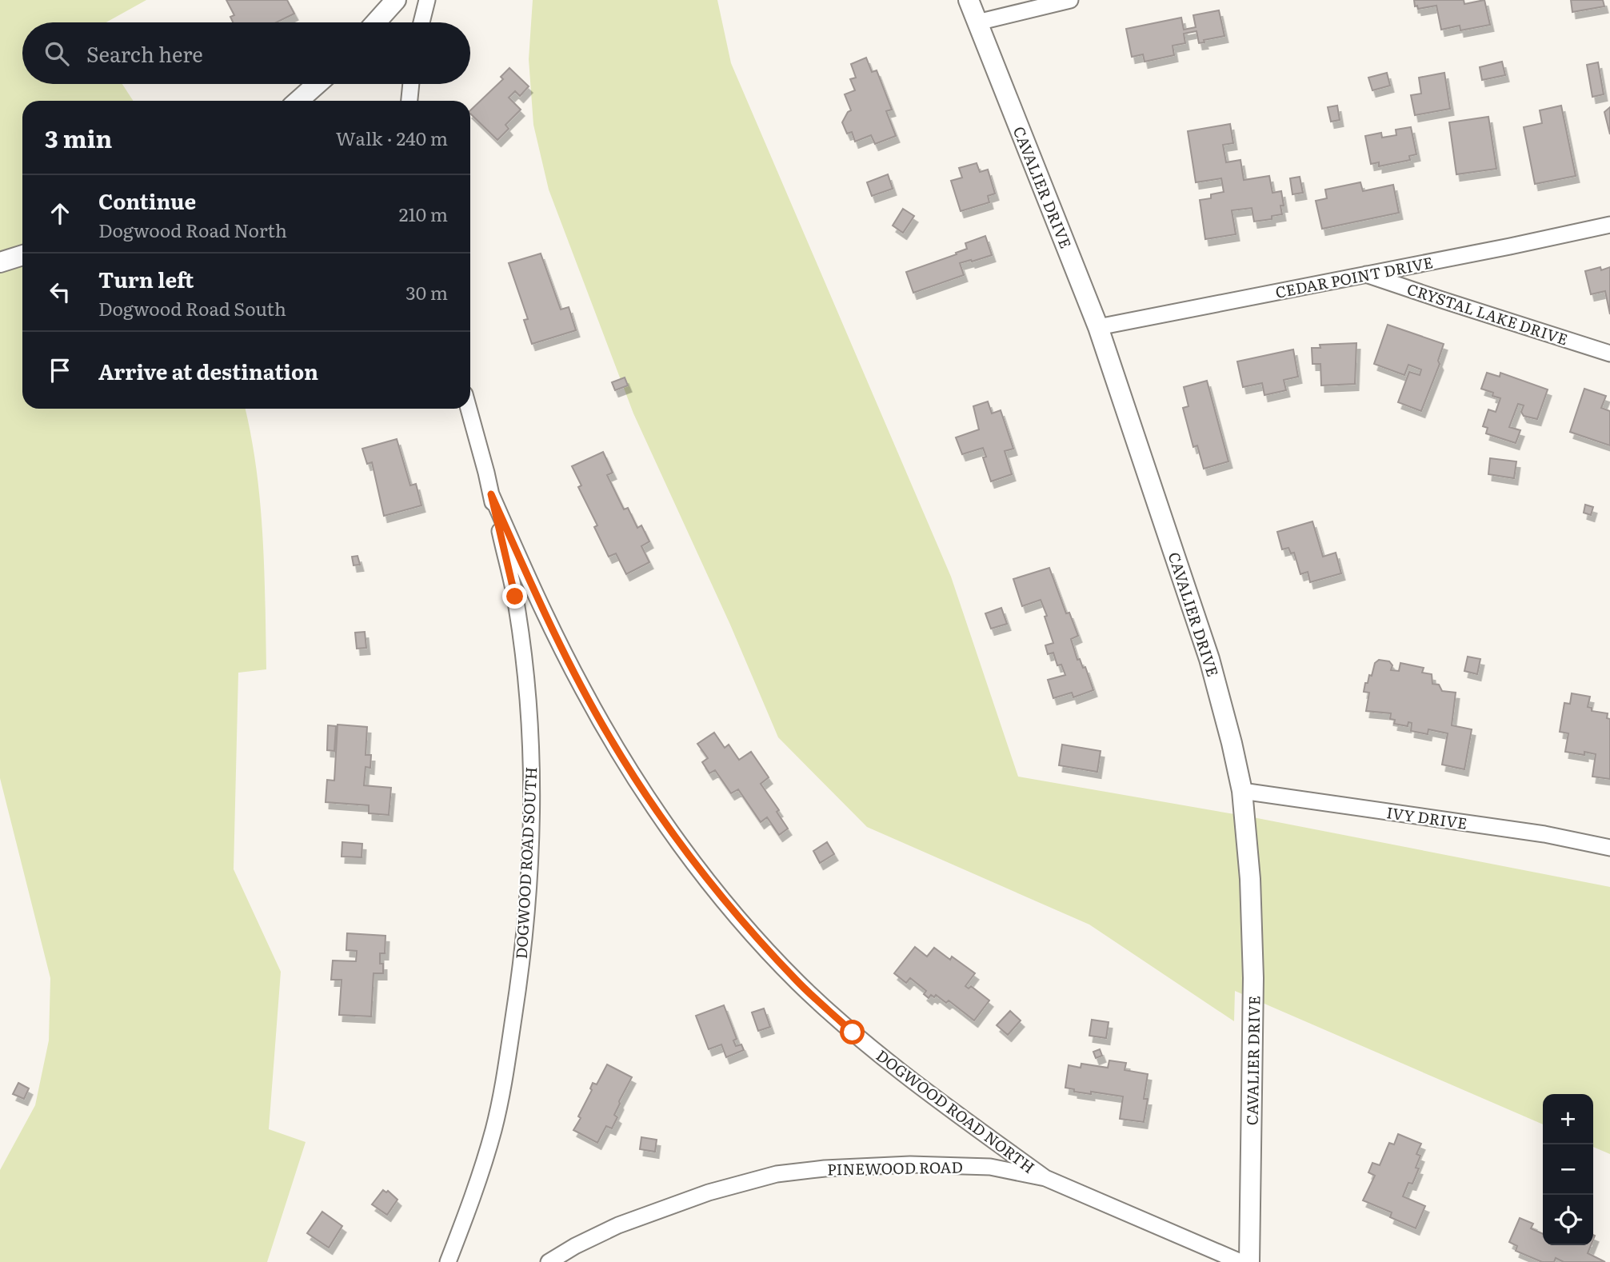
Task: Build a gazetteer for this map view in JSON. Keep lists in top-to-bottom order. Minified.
{"streets":{"street":["CAVALIER DRIVE","CEDAR POINT DRIVE","CRYSTAL LAKE DRIVE","IVY DRIVE","DOGWOOD ROAD SOUTH","DOGWOOD ROAD NORTH","PINEWOOD ROAD"]},"crossings":[["CAVALIER DRIVE","CEDAR POINT DRIVE"],["CAVALIER DRIVE","IVY DRIVE"],["CEDAR POINT DRIVE","CRYSTAL LAKE DRIVE"],["DOGWOOD ROAD SOUTH","DOGWOOD ROAD NORTH"],["DOGWOOD ROAD NORTH","PINEWOOD ROAD"]],"page":{"search":"Search here","heading":["3 min","Walk · 240 m"],"list":[["Continue","Dogwood Road North","210 m"],["Turn left","Dogwood Road South","30 m"],"Arrive at destination"],"map_buttons":["+","−"]}}
